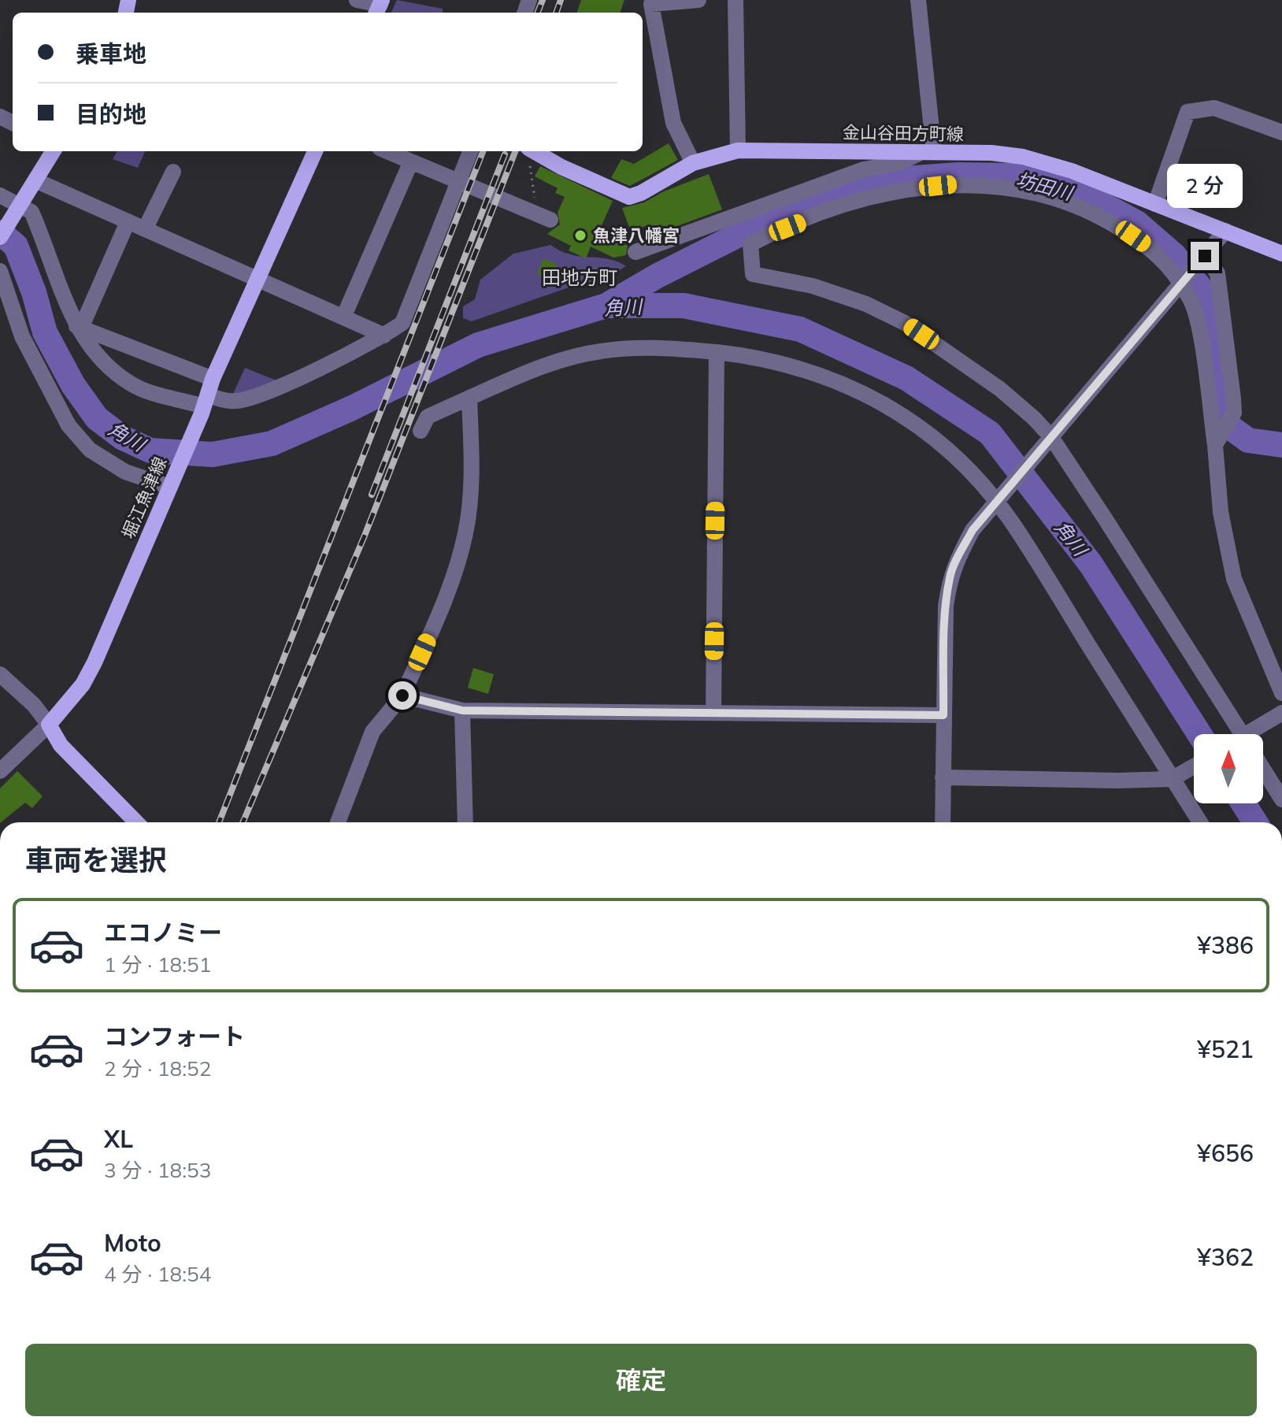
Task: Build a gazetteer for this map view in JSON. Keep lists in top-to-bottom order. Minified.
{"streets":{"main road":["金山谷田方町線","堀江魚津線"]},"districts":["田地方町"],"water":["坊田川","角川"],"places":["魚津八幡宮"],"north":"top","page":{"banner":["乗車地","目的地"],"bubble":"2 分","heading":"車両を選択","list":[{"name":"エコノミー","note":"1 分 · 18:51","value":"¥386"},{"name":"コンフォート","note":"2 分 · 18:52","value":"¥521"},{"name":"XL","note":"3 分 · 18:53","value":"¥656"},{"name":"Moto","note":"4 分 · 18:54","value":"¥362"}],"buttons":"確定"}}
